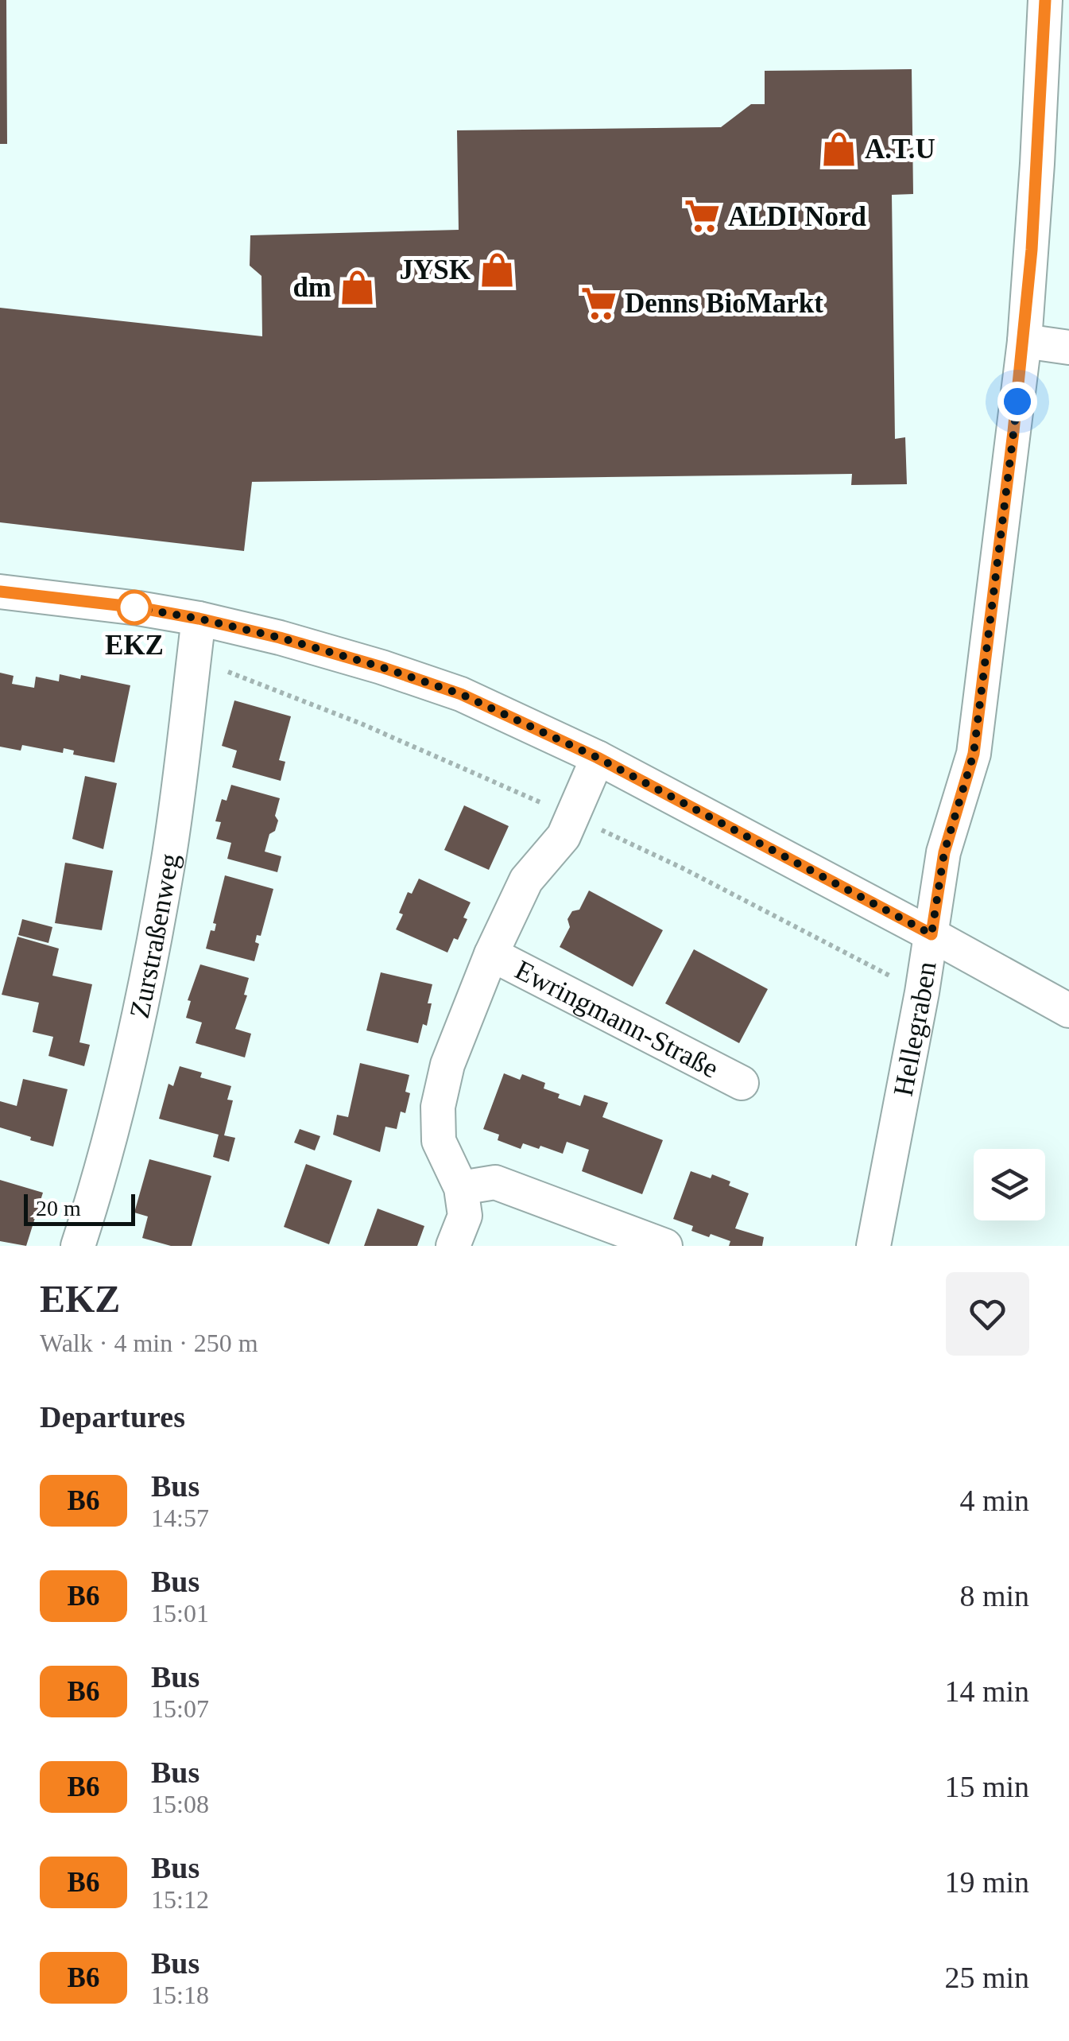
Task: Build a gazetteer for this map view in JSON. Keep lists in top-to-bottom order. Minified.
{"streets":{"street":["Zurstraßenweg","Ewringmann-Straße","Hellegraben"]},"places":{"shop":["A.T.U","JYSK","dm"],"supermarket":["ALDI Nord","Denns BioMarkt"],"other":["EKZ"]},"lines":["bus line B6"],"scale_bar":"20 m","page":{"scale":"20 m","heading":[["EKZ","Walk · 4 min · 250 m"],"Departures"],"list":[{"mark":"B6","name":"Bus","note":"14:57","value":"4 min"},{"mark":"B6","name":"Bus","note":"15:01","value":"8 min"},{"mark":"B6","name":"Bus","note":"15:07","value":"14 min"},{"mark":"B6","name":"Bus","note":"15:08","value":"15 min"},{"mark":"B6","name":"Bus","note":"15:12","value":"19 min"},{"mark":"B6","name":"Bus","note":"15:18","value":"25 min"}]}}
